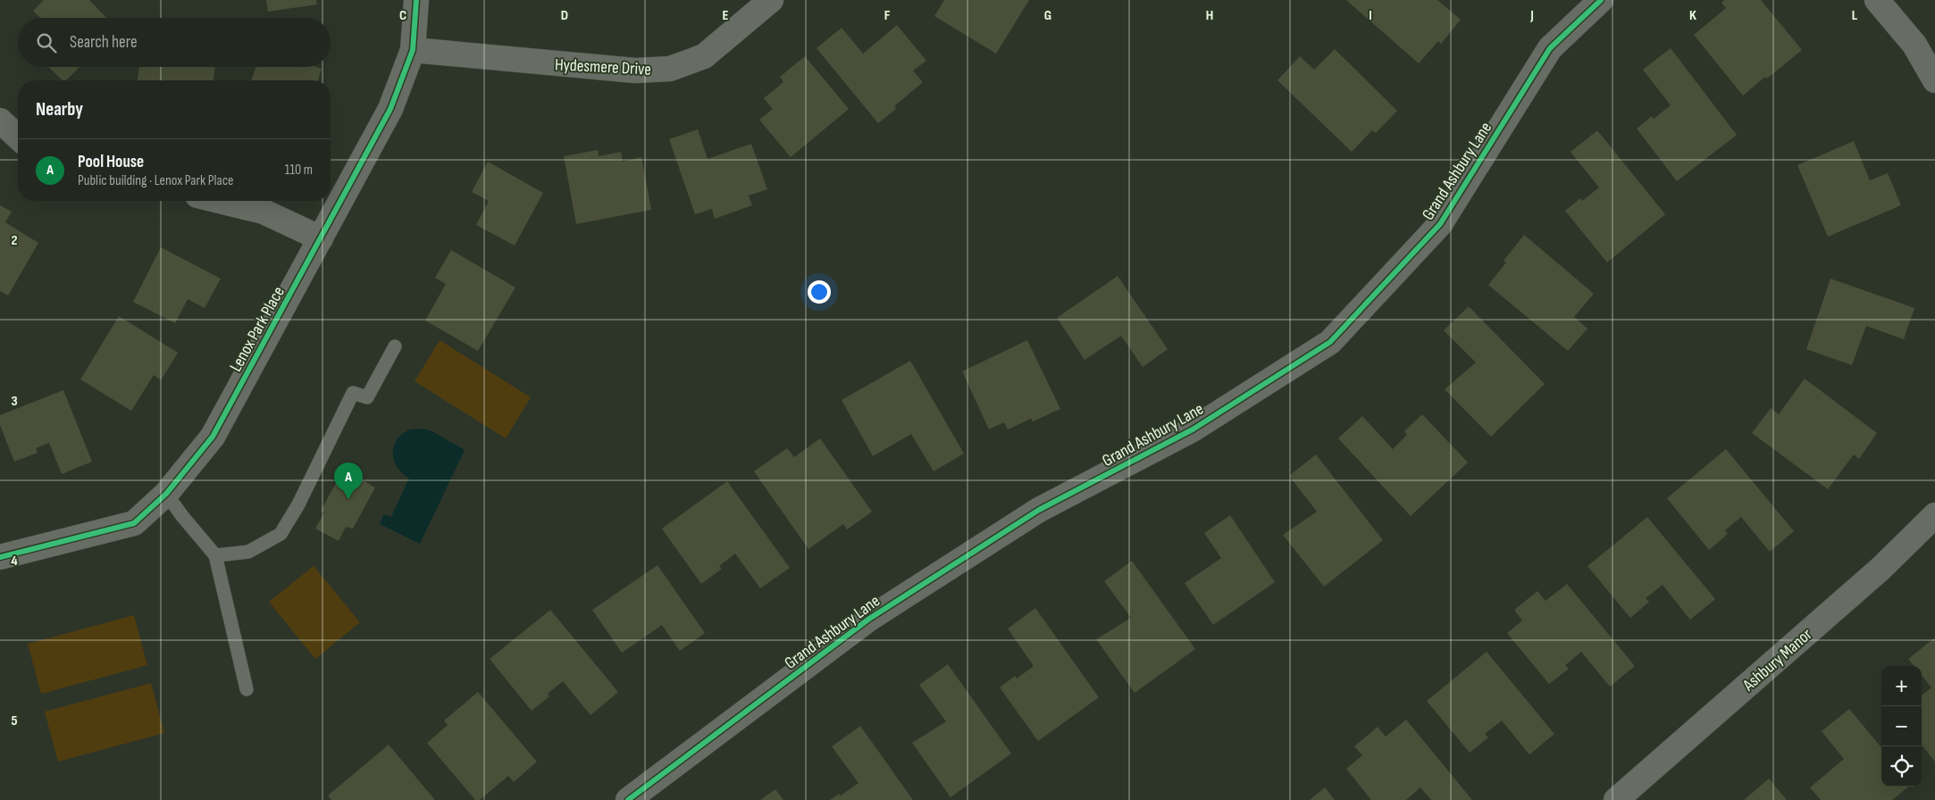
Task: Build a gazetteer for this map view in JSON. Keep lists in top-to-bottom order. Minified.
{"streets":{"street":["Hydesmere Drive","Grand Ashbury Lane","Lenox Park Place","Ashbury Manor"]},"crossings":[["Hydesmere Drive","Lenox Park Place"]],"page":{"search":"Search here","heading":"Nearby","list":[{"mark":"A","name":"Pool House","note":"Public building · Lenox Park Place","value":"110 m"}],"pins":"A","map_buttons":["+","−"]},"grid":{"columns":["C","D","E","F","G","H","I","J","K","L"],"rows":["2","3","4","5"]}}
